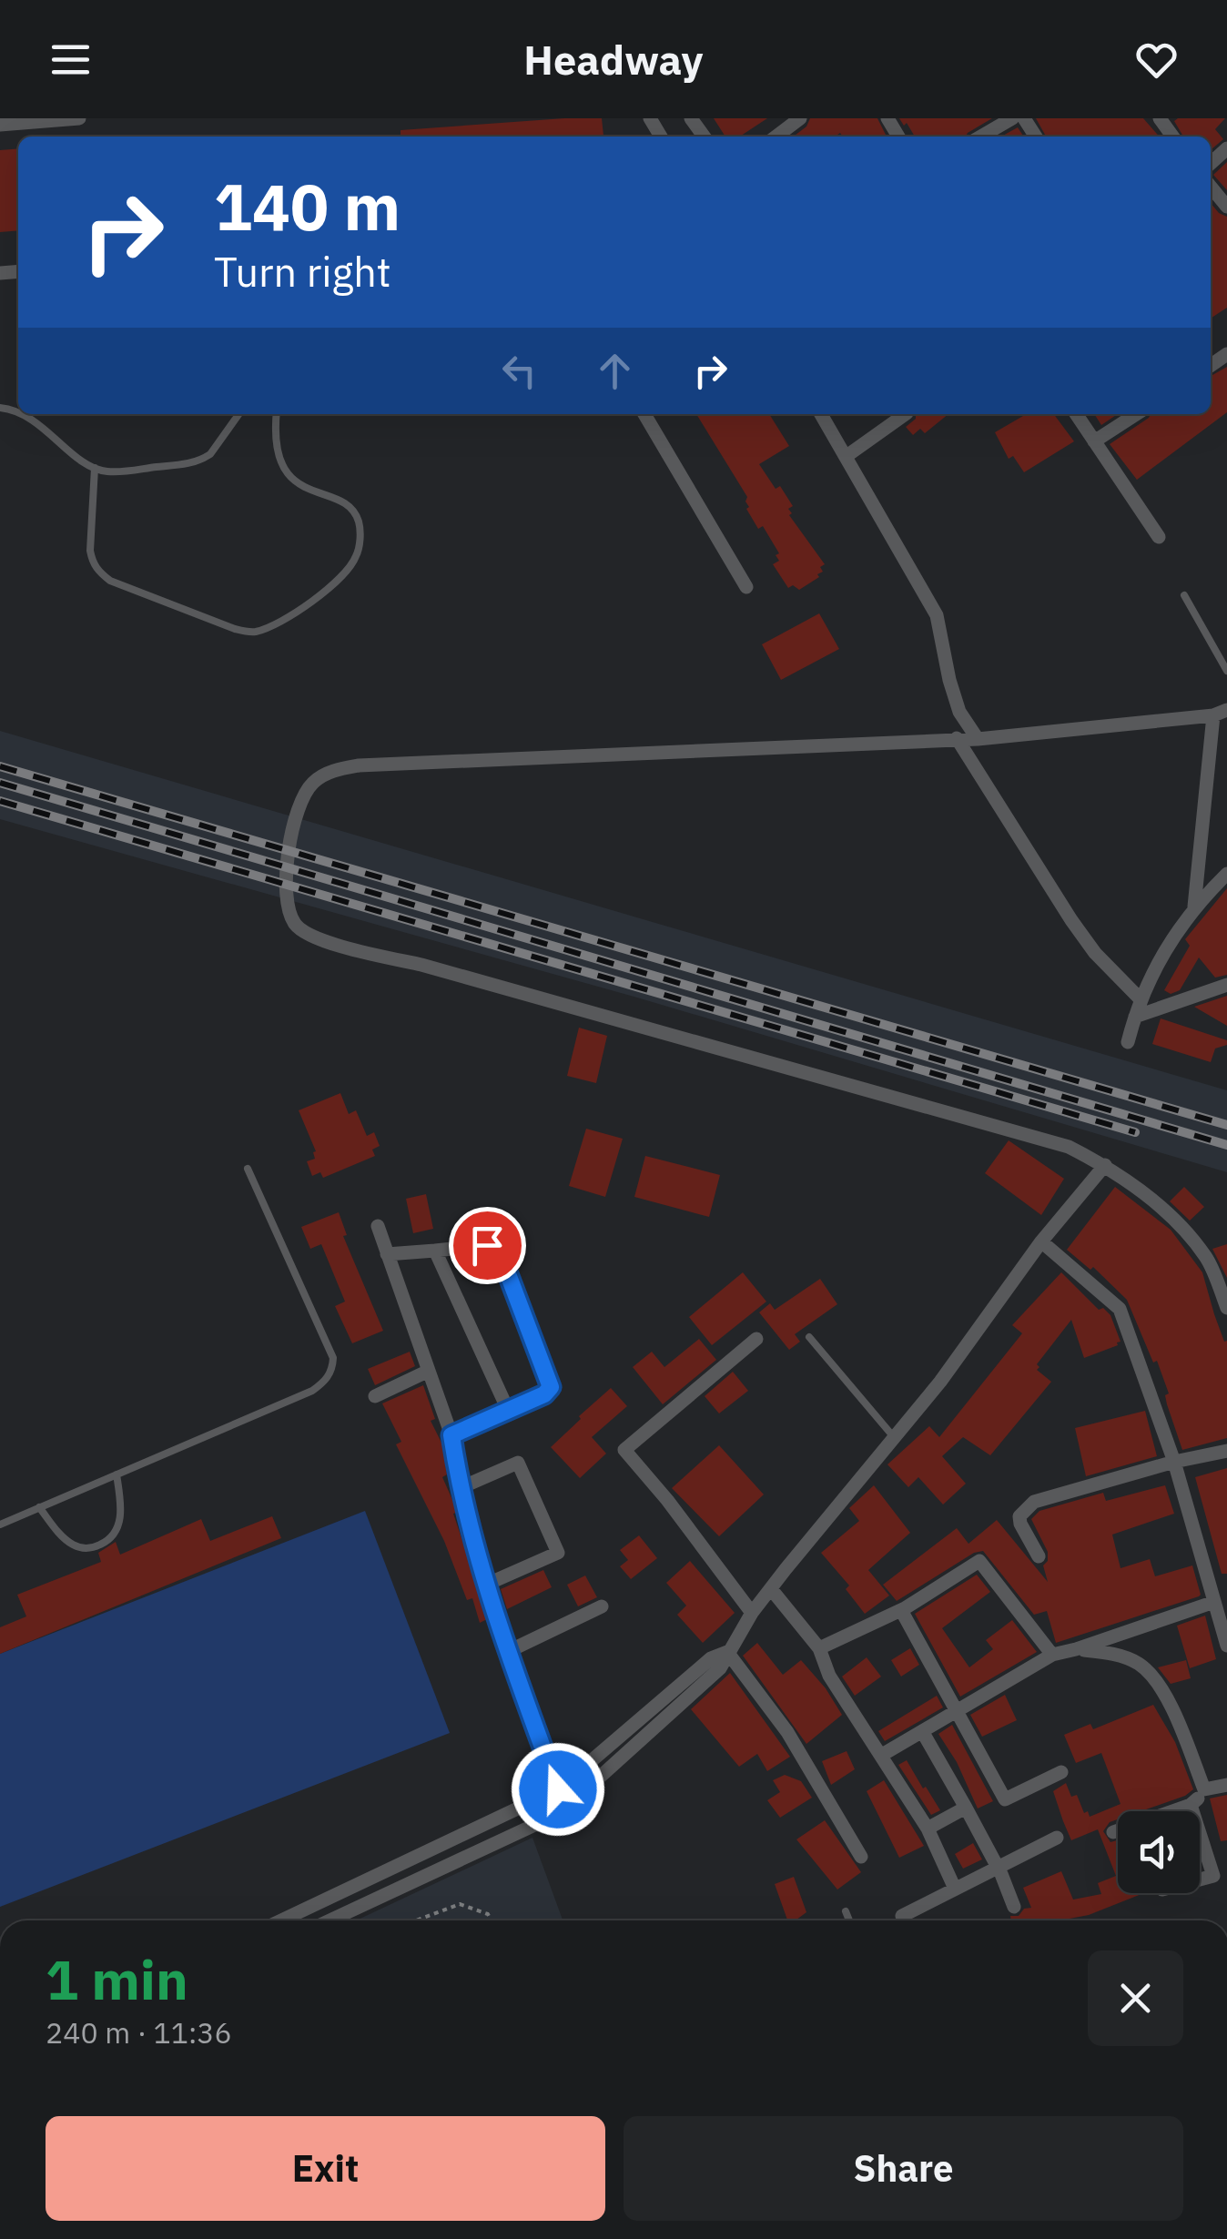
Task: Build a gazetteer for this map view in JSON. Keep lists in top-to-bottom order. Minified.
{"page":{"header":"Headway","turn":["140 m","Turn right"],"heading":["1 min","240 m · 11:36"],"buttons":["Exit","Share"]}}
